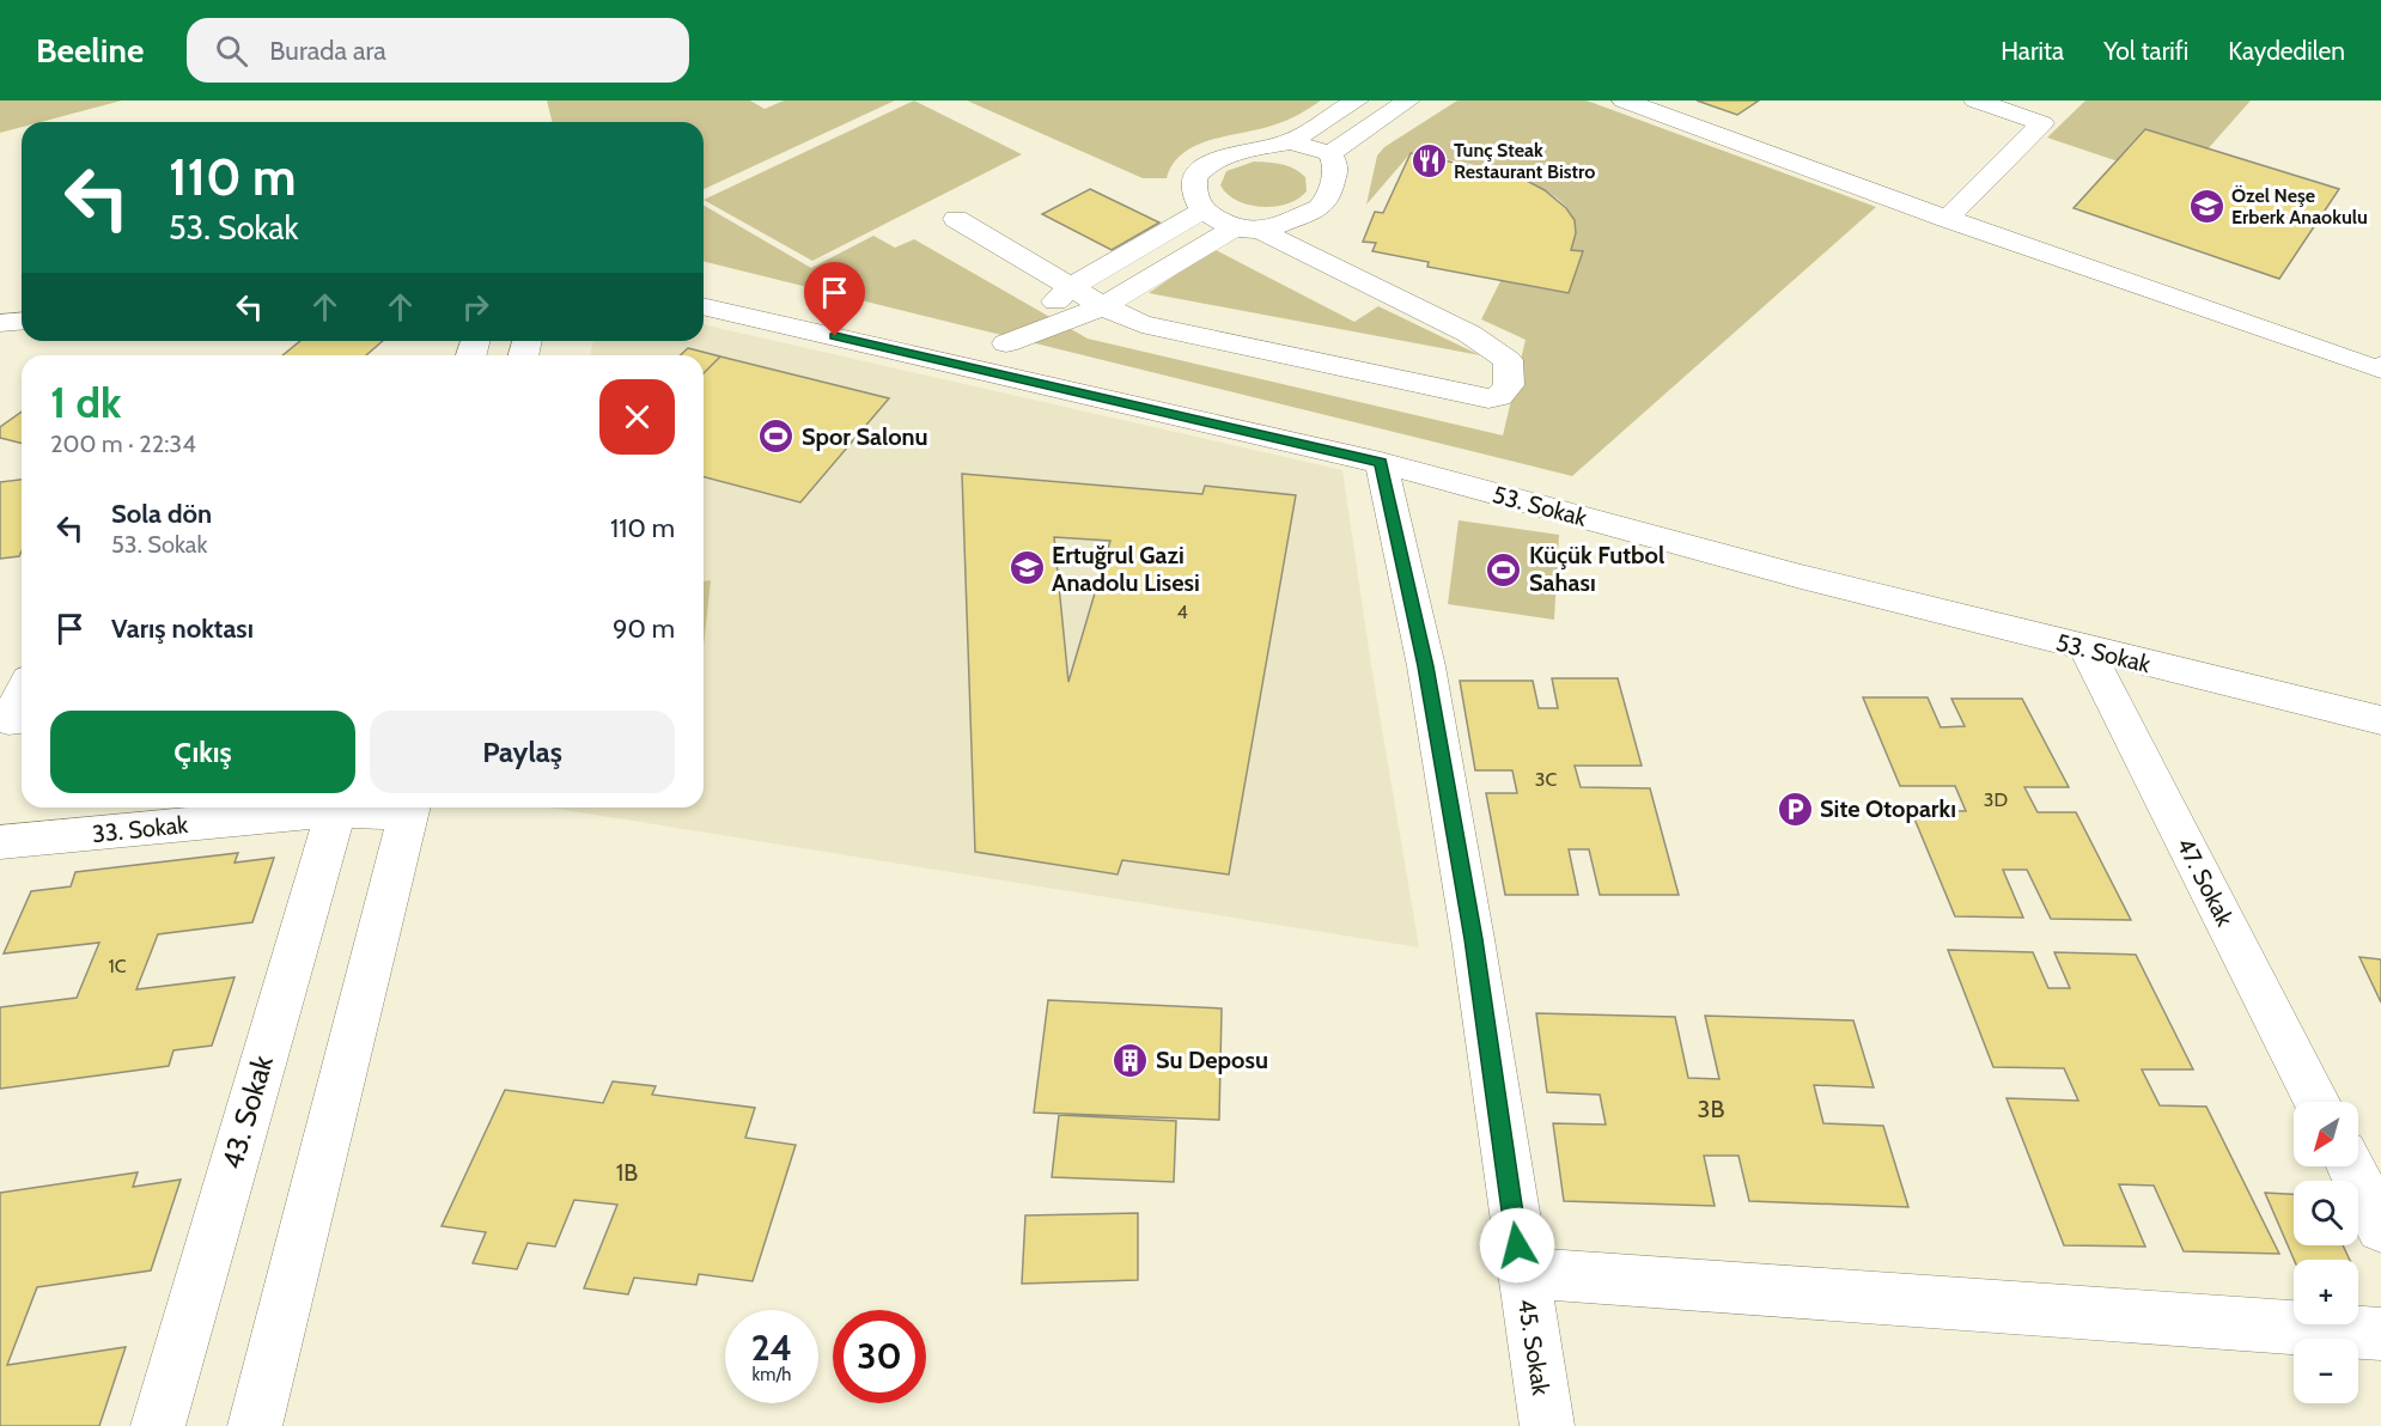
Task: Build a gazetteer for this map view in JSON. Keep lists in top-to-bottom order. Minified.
{"streets":{"street":["53. Sokak","33. Sokak","47. Sokak","43. Sokak","45. Sokak"]},"crossings":[["53. Sokak","47. Sokak"],["53. Sokak","45. Sokak"]],"places":{"restaurant":["Tunç Steak Restaurant Bistro"],"school or university":["Özel Neşe Erberk Anaokulu","Ertuğrul Gazi Anadolu Lisesi"],"sports":["Spor Salonu","Küçük Futbol Sahası"],"parking":["Site Otoparkı"],"building":["Su Deposu"]},"house_numbers":["4","3C","3D","1C","3B","1B"],"north":"bottom left","page":{"header":"Beeline","search":"Burada ara","nav":["Harita","Yol tarifi","Kaydedilen"],"turn":["110 m","53. Sokak"],"heading":["1 dk","200 m · 22:34"],"list":[{"name":"Sola dön","note":"53. Sokak","value":"110 m"},{"name":"Varış noktası","value":"90 m"}],"buttons":["Çıkış","Paylaş"],"map_buttons":["+","−"],"speed":"24 km/h","limit":"30"}}
